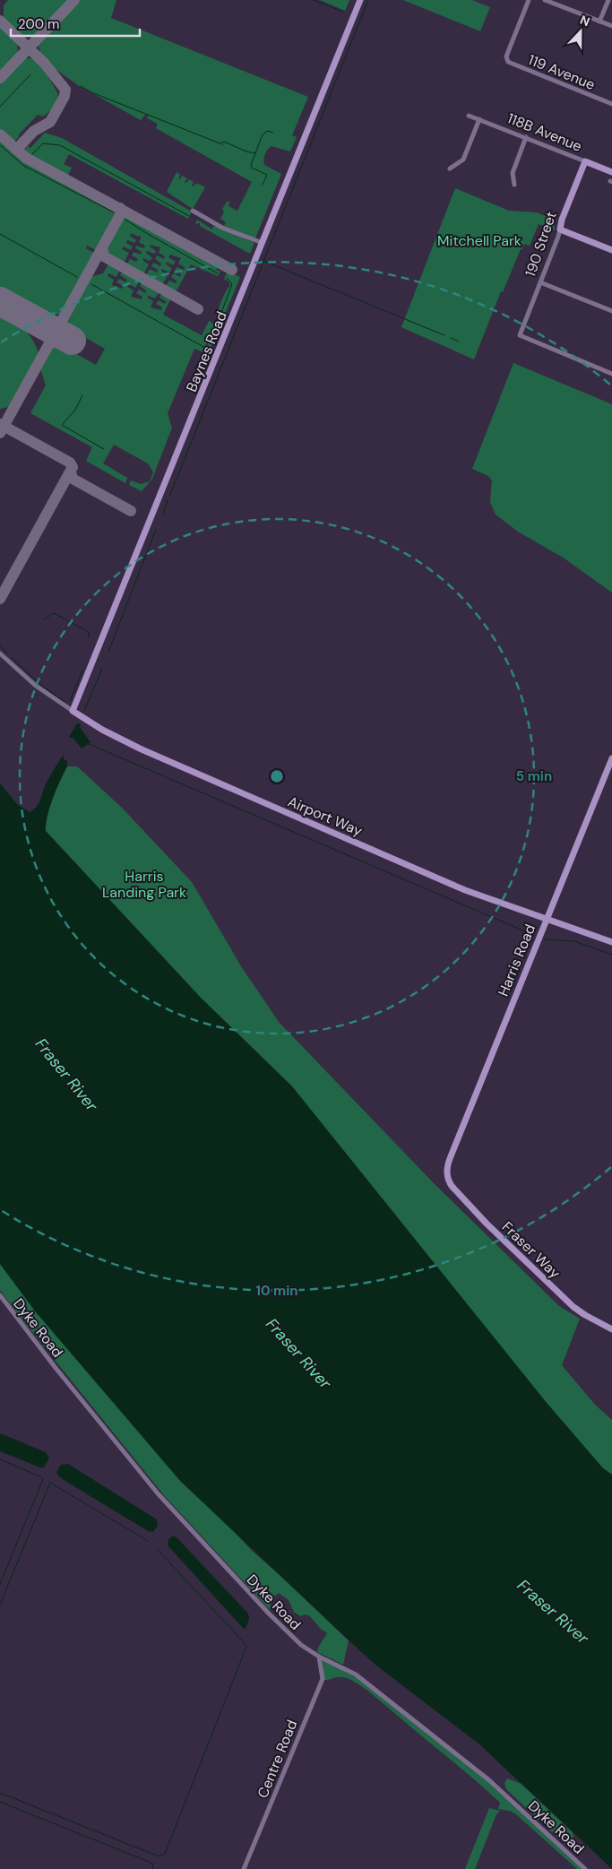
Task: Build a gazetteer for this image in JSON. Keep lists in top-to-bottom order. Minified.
{"streets":{"street":["119 Avenue","118B Avenue","190 Street","Baynes Road","Airport Way","Harris Road","Fraser Way","Dyke Road","Centre Road"]},"crossings":[["118B Avenue","190 Street"],["Baynes Road","Airport Way"],["Airport Way","Harris Road"],["Harris Road","Fraser Way"],["Dyke Road","Centre Road"]],"water":["Fraser River"],"parks":["Mitchell Park","Harris Landing Park"],"scale_bar":"200 m","north":"top","rings":["5 min","10 min"]}
